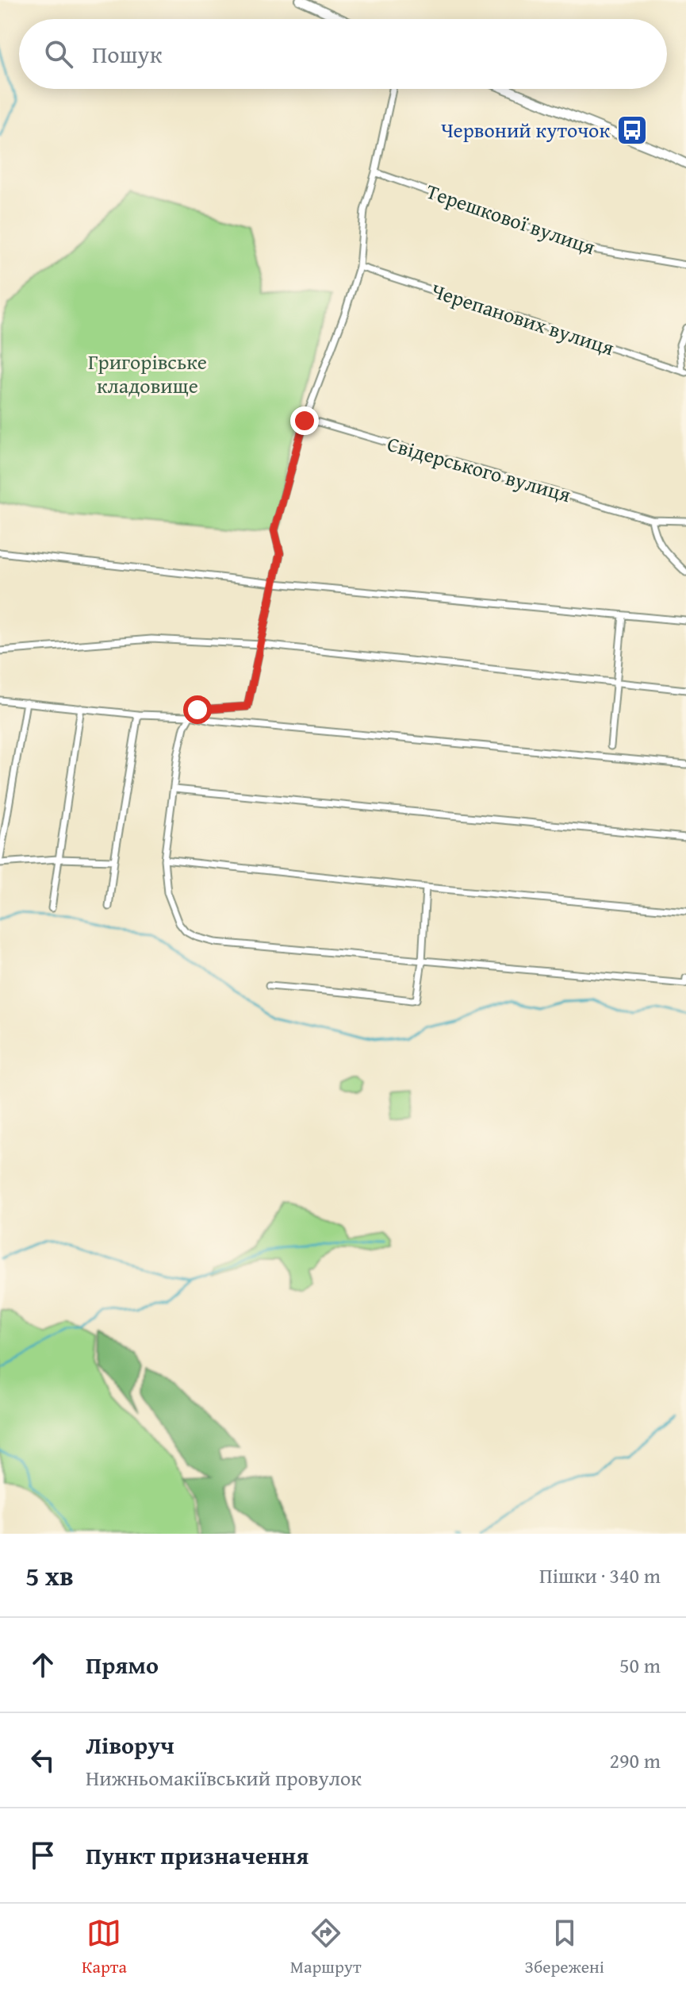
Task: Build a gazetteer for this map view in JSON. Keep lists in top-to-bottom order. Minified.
{"streets":{"street":["Терешкової вулиця","Черепанових вулиця","Свiдерського вулиця"]},"parks":["Григорівське кладовище"],"places":{"bus stop":["Червоний куточок"]},"page":{"search":"Пошук","heading":["5 хв","Пішки · 340 m"],"list":[["Прямо","50 m"],["Ліворуч","Нижньомакіївський провулок","290 m"],"Пункт призначення"],"nav":["Карта","Маршрут","Збережені"]}}
